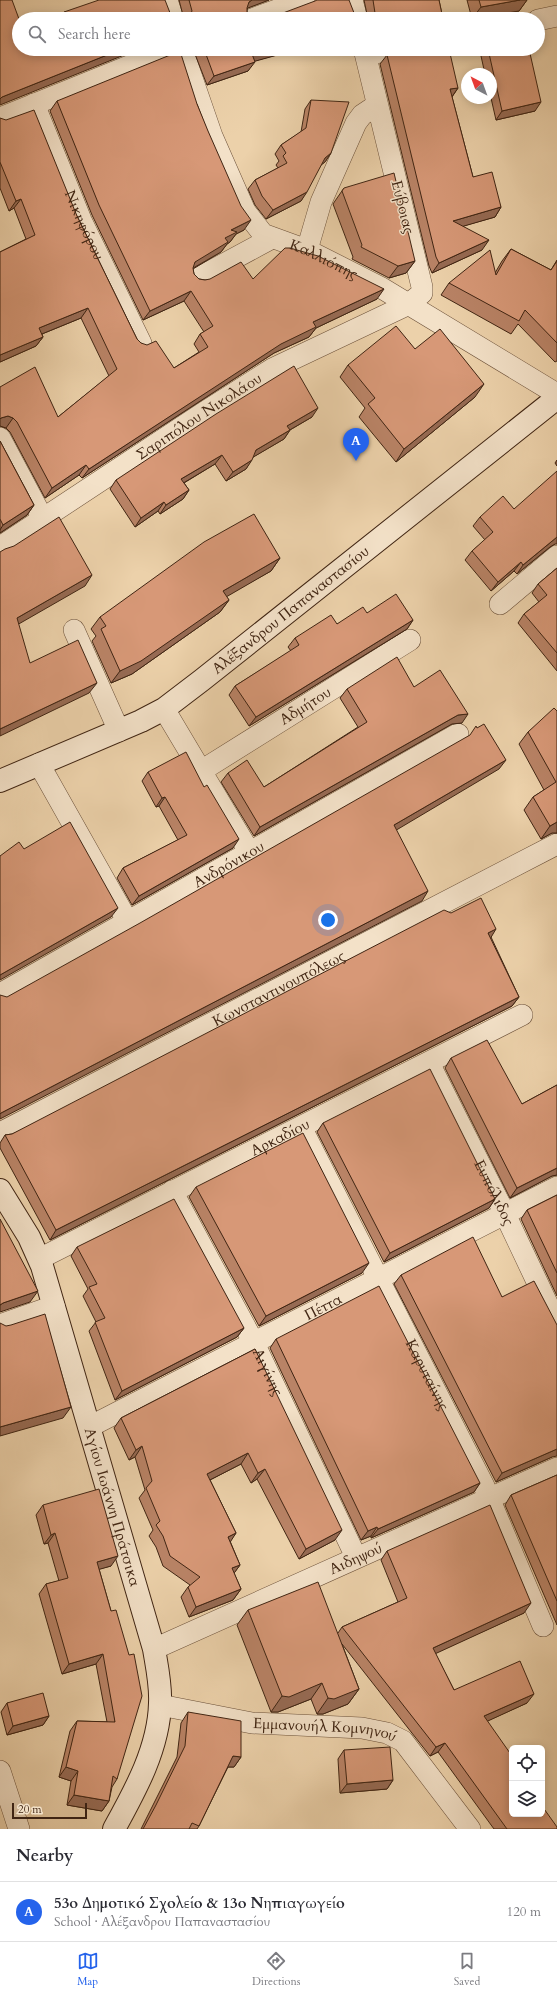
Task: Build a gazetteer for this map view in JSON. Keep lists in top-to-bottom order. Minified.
{"streets":{"main road":["Αλέξανδρου Παπαναστασίου","Αγίου Ιωάννη Πράτσικα"],"street":["Εύβοιας","Νικηφόρου","Καλλιόπης","Σαριπόλου Νικολάου","Αδμήτου","Ανδρόνικου","Κωνσταντινουπόλεως","Αρκαδίου","Ευπόλιδος","Πέττα","Αιγίνης","Καρυταίνης","Αιδηψού","Εμμανουήλ Κομνηνού"]},"crossings":[["Εύβοιας","Καλλιόπης"],["Εύβοιας","Σαριπόλου Νικολάου"],["Καλλιόπης","Σαριπόλου Νικολάου"],["Αρκαδίου","Ευπόλιδος"],["Αρκαδίου","Αιγίνης"],["Αρκαδίου","Καρυταίνης"],["Αρκαδίου","Αγίου Ιωάννη Πράτσικα"],["Ευπόλιδος","Πέττα"],["Πέττα","Αιγίνης"],["Πέττα","Καρυταίνης"],["Πέττα","Αγίου Ιωάννη Πράτσικα"],["Αιγίνης","Αιδηψού"],["Καρυταίνης","Αιδηψού"],["Αγίου Ιωάννη Πράτσικα","Αιδηψού"],["Αγίου Ιωάννη Πράτσικα","Εμμανουήλ Κομνηνού"]],"scale_bar":"20 m","north":"top left","page":{"search":"Search here","pins":"A","scale":"20 m","heading":"Nearby","list":[{"mark":"A","name":"53ο Δημοτικό Σχολείο & 13ο Νηπιαγωγείο","note":"School · Αλέξανδρου Παπαναστασίου","value":"120 m"}],"nav":["Map","Directions","Saved"]}}
